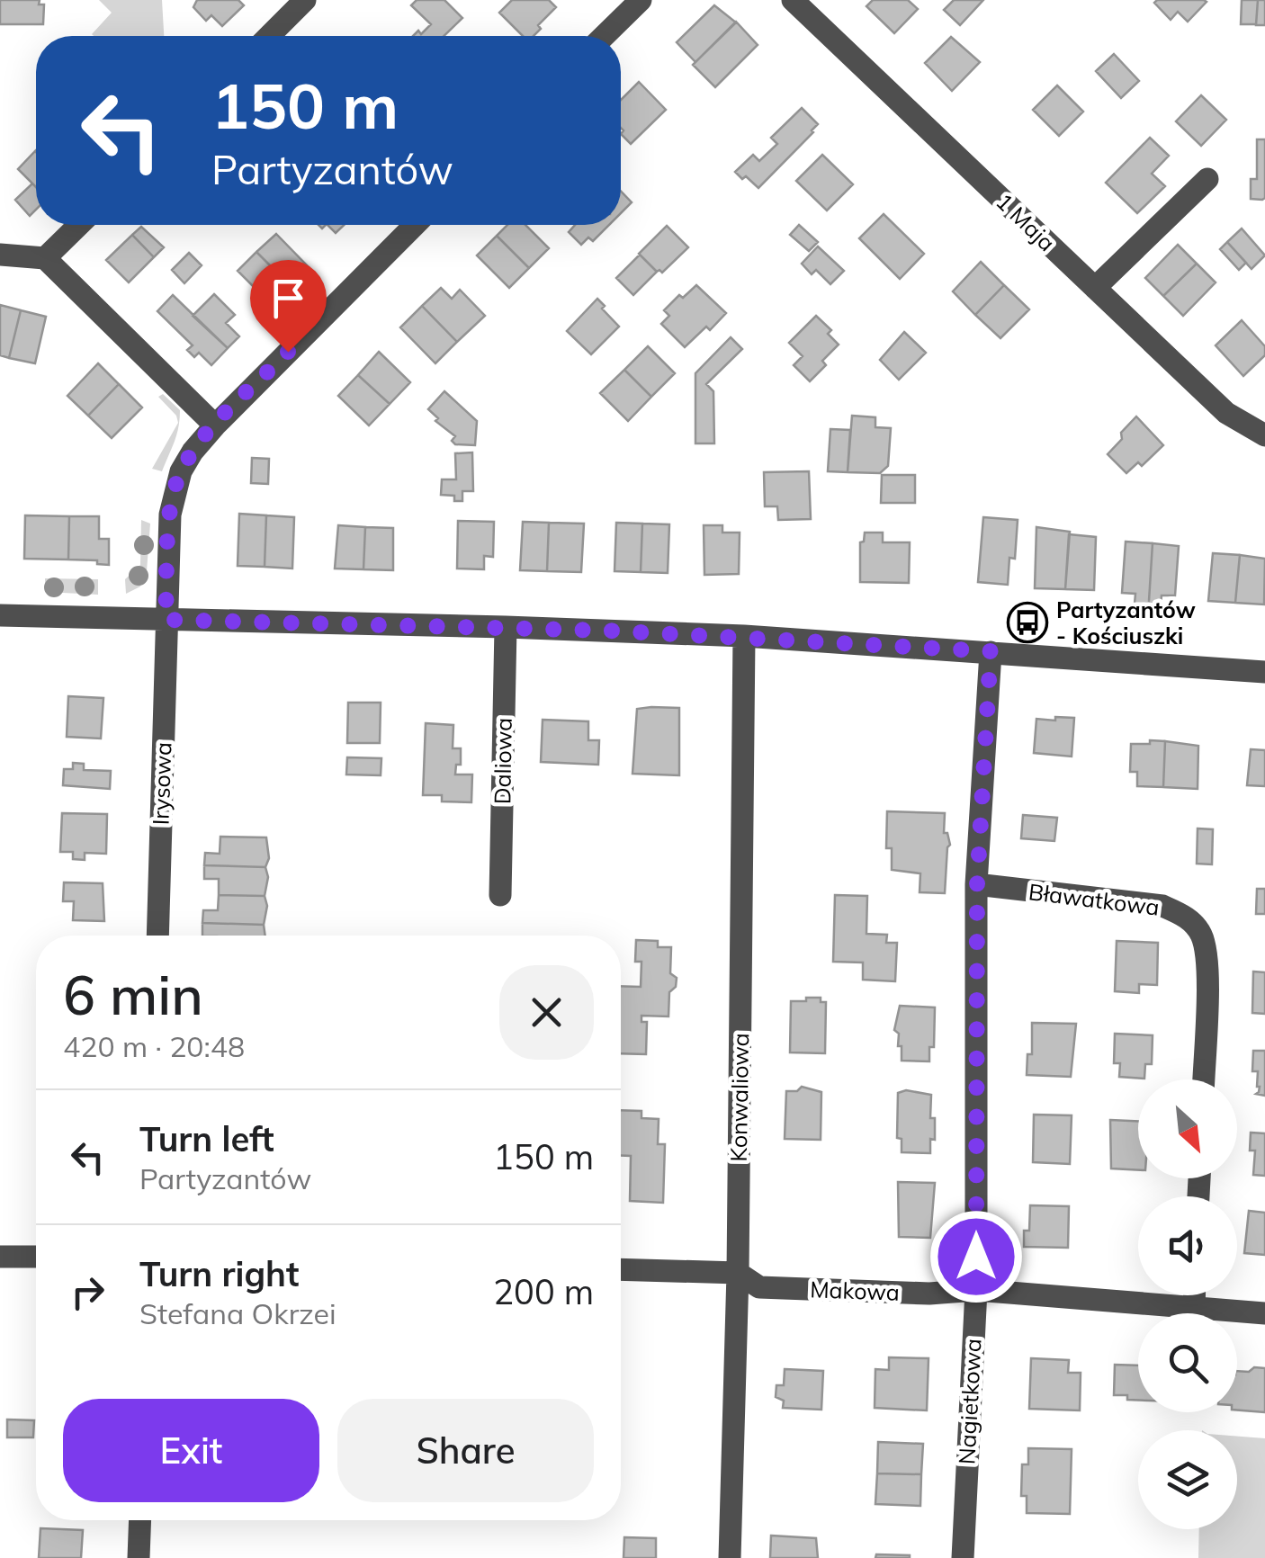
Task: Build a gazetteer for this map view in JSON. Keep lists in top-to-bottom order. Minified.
{"streets":{"street":["1 Maja","Daliowa","Irysowa","Bławatkowa","Konwaliowa","Makowa","Nagietkowa"]},"crossings":[["Bławatkowa","Nagietkowa"],["Konwaliowa","Makowa"],["Makowa","Nagietkowa"]],"places":{"bus stop":["Partyzantów - Kościuszki"]},"north":"bottom right","page":{"turn":["150 m","Partyzantów"],"heading":["6 min","420 m · 20:48"],"list":[{"name":"Turn left","note":"Partyzantów","value":"150 m"},{"name":"Turn right","note":"Stefana Okrzei","value":"200 m"}],"buttons":["Exit","Share"]}}
